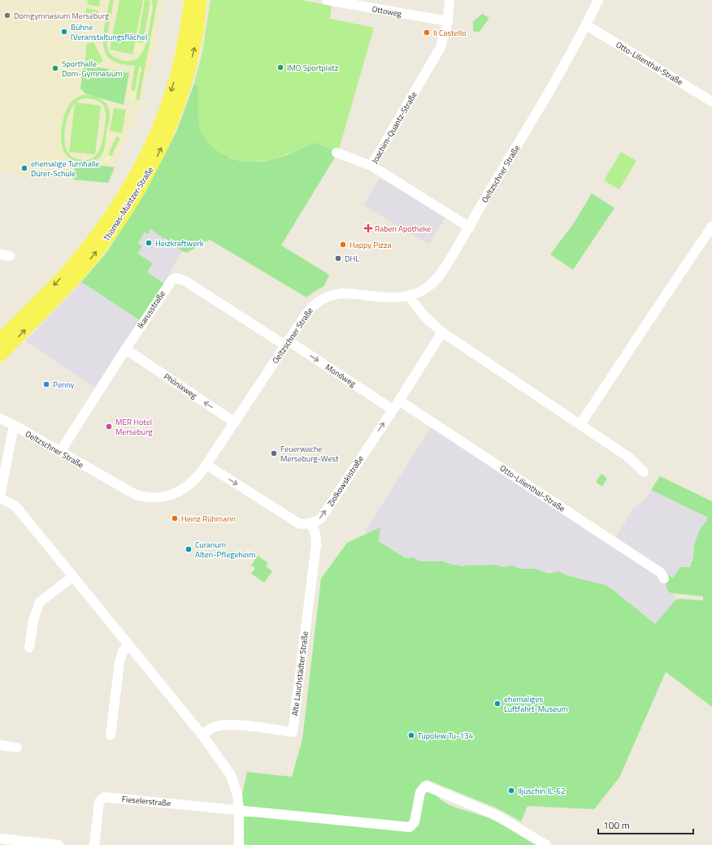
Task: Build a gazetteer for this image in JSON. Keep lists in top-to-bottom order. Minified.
{"streets":{"main road":["Thomas-Müntzer-Straße"],"street":["Ottoweg","Otto-Lilienthal-Straße","Joachim-Quantz-Straße","Oeltzschner Straße","Ikarusstraße","Mondweg","Phönixweg","Ziolkowskistraße","Alte Lauchstädter Straße","Fieselerstraße"]},"crossings":[["Ottoweg","Joachim-Quantz-Straße"],["Otto-Lilienthal-Straße","Oeltzschner Straße"],["Otto-Lilienthal-Straße","Ziolkowskistraße"],["Joachim-Quantz-Straße","Oeltzschner Straße"],["Oeltzschner Straße","Ikarusstraße"],["Oeltzschner Straße","Mondweg"],["Oeltzschner Straße","Phönixweg"],["Ikarusstraße","Mondweg"],["Ikarusstraße","Phönixweg"],["Mondweg","Ziolkowskistraße"],["Ziolkowskistraße","Alte Lauchstädter Straße"]],"one_way":["Mondweg","Phönixweg","Ziolkowskistraße"],"places":{"other":["Domgymnasium Merseburg","Bühne (Veranstaltungsfläche)","Il Castello","IMO Sportplatz","Sporthalle Dom-Gymnasium","ehemalige Turnhalle Dürer-Schule","Heizkraftwerk","Happy Pizza","DHL","Penny","MER Hotel Merseburg","Feuerwache Merseburg-West","Heinz Rühmann","Curanum Alten-Pflegeheim","ehemaliges Luftfahrt-Museum","Tupolew Tu-134","Iljuschin IL-62"],"health":["Raben Apotheke"]},"scale_bar":"100 m"}
